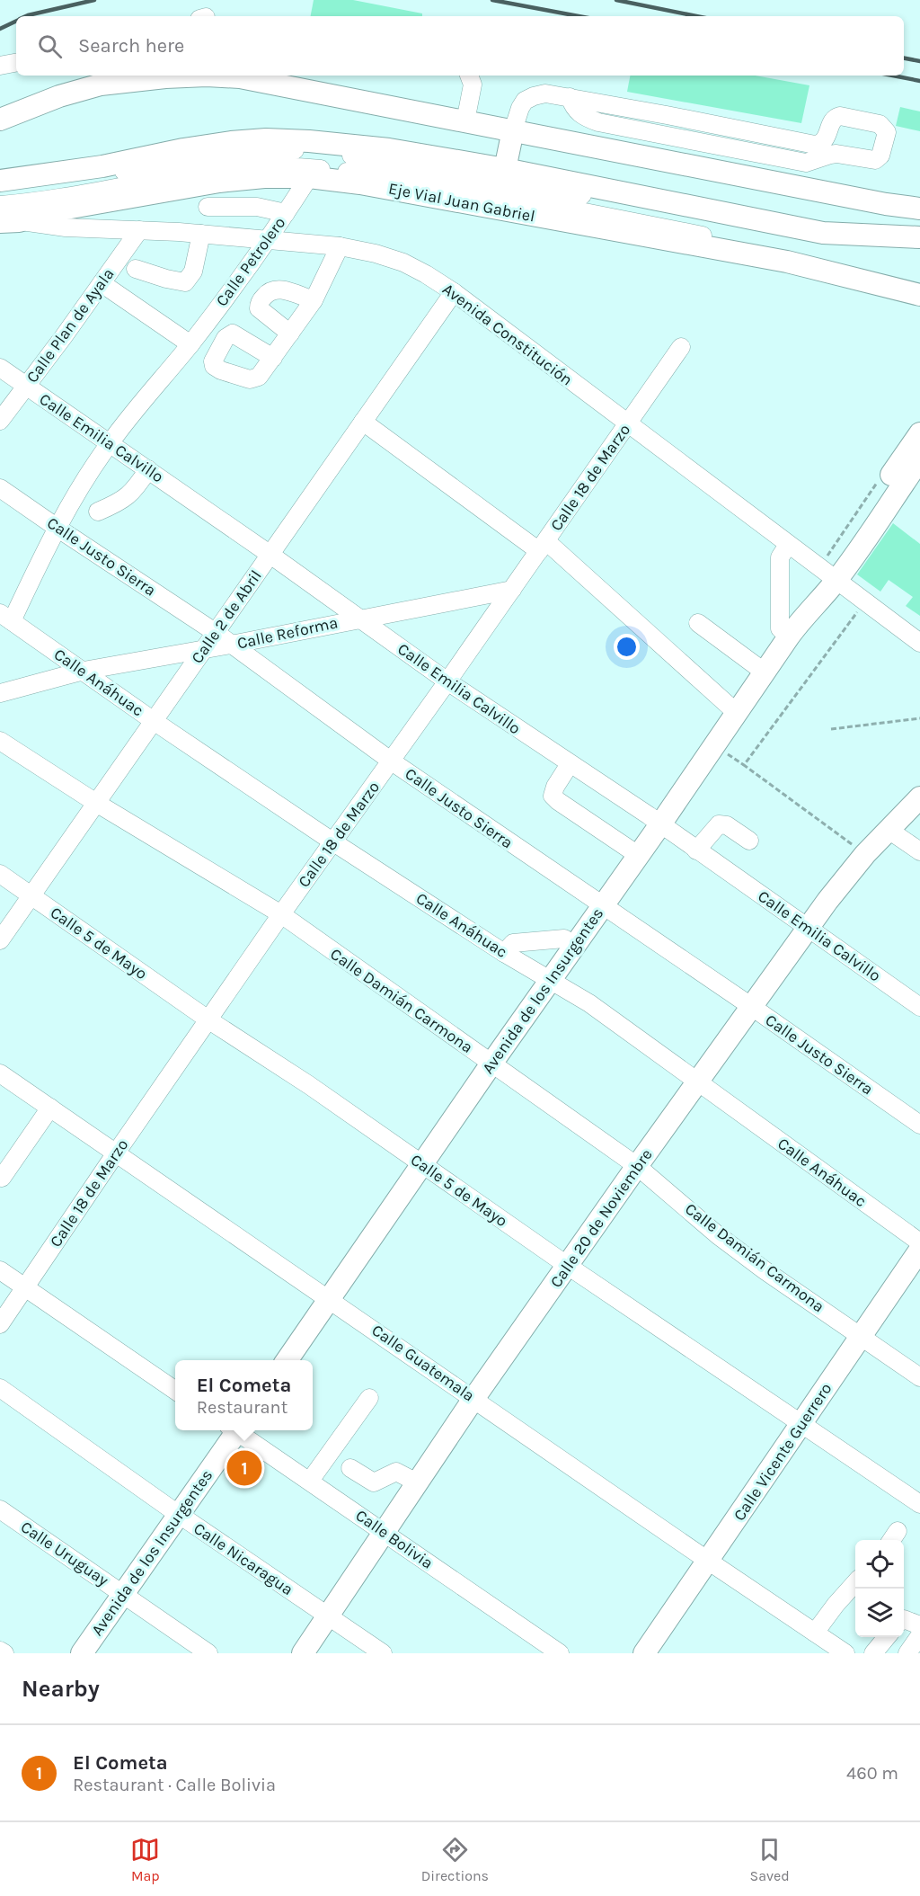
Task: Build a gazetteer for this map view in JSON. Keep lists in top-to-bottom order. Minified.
{"streets":{"main road":["Eje Vial Juan Gabriel","Avenida de los Insurgentes","Calle 20 de Noviembre","Calle Vicente Guerrero"],"street":["Calle Petrolero","Calle Plan de Ayala","Avenida Constitución","Calle Emilia Calvillo","Calle 18 de Marzo","Calle Justo Sierra","Calle 2 de Abril","Calle Reforma","Calle Anáhuac","Calle 5 de Mayo","Calle Damián Carmona","Calle Guatemala","Calle Bolivia","Calle Uruguay","Calle Nicaragua"]},"crossings":[["Eje Vial Juan Gabriel","Calle Petrolero"],["Eje Vial Juan Gabriel","Avenida Constitución"],["Calle Petrolero","Avenida Constitución"],["Calle Petrolero","Calle Emilia Calvillo"],["Calle Petrolero","Calle Justo Sierra"],["Calle Petrolero","Calle Anáhuac"],["Calle Plan de Ayala","Avenida Constitución"],["Calle Plan de Ayala","Calle Emilia Calvillo"],["Avenida Constitución","Calle 18 de Marzo"],["Avenida Constitución","Calle 2 de Abril"],["Avenida Constitución","Avenida de los Insurgentes"],["Calle Emilia Calvillo","Calle 18 de Marzo"],["Calle Emilia Calvillo","Calle 2 de Abril"],["Calle Emilia Calvillo","Calle Reforma"],["Calle Emilia Calvillo","Avenida de los Insurgentes"],["Calle Emilia Calvillo","Calle 20 de Noviembre"],["Calle 18 de Marzo","Calle Justo Sierra"],["Calle 18 de Marzo","Calle Reforma"],["Calle 18 de Marzo","Calle Anáhuac"],["Calle 18 de Marzo","Calle 5 de Mayo"],["Calle 18 de Marzo","Calle Damián Carmona"],["Calle 18 de Marzo","Calle Guatemala"],["Calle Justo Sierra","Calle 2 de Abril"],["Calle Justo Sierra","Calle Reforma"],["Calle Justo Sierra","Avenida de los Insurgentes"],["Calle Justo Sierra","Calle 20 de Noviembre"],["Calle 2 de Abril","Calle Reforma"],["Calle 2 de Abril","Calle Anáhuac"],["Calle 2 de Abril","Calle 5 de Mayo"],["Calle 2 de Abril","Calle Damián Carmona"],["Calle Reforma","Calle Anáhuac"],["Calle Anáhuac","Avenida de los Insurgentes"],["Calle Anáhuac","Calle 20 de Noviembre"],["Calle 5 de Mayo","Avenida de los Insurgentes"],["Calle 5 de Mayo","Calle 20 de Noviembre"],["Calle 5 de Mayo","Calle Vicente Guerrero"],["Avenida de los Insurgentes","Calle Damián Carmona"],["Avenida de los Insurgentes","Calle Guatemala"],["Avenida de los Insurgentes","Calle Uruguay"],["Avenida de los Insurgentes","Calle Nicaragua"],["Calle Damián Carmona","Calle 20 de Noviembre"],["Calle Damián Carmona","Calle Vicente Guerrero"],["Calle 20 de Noviembre","Calle Guatemala"],["Calle 20 de Noviembre","Calle Bolivia"],["Calle 20 de Noviembre","Calle Nicaragua"],["Calle Guatemala","Calle Vicente Guerrero"]],"page":{"search":"Search here","popup":["El Cometa","Restaurant"],"pins":"1","heading":"Nearby","list":[{"mark":"1","name":"El Cometa","note":"Restaurant · Calle Bolivia","value":"460 m"}],"nav":["Map","Directions","Saved"]}}
